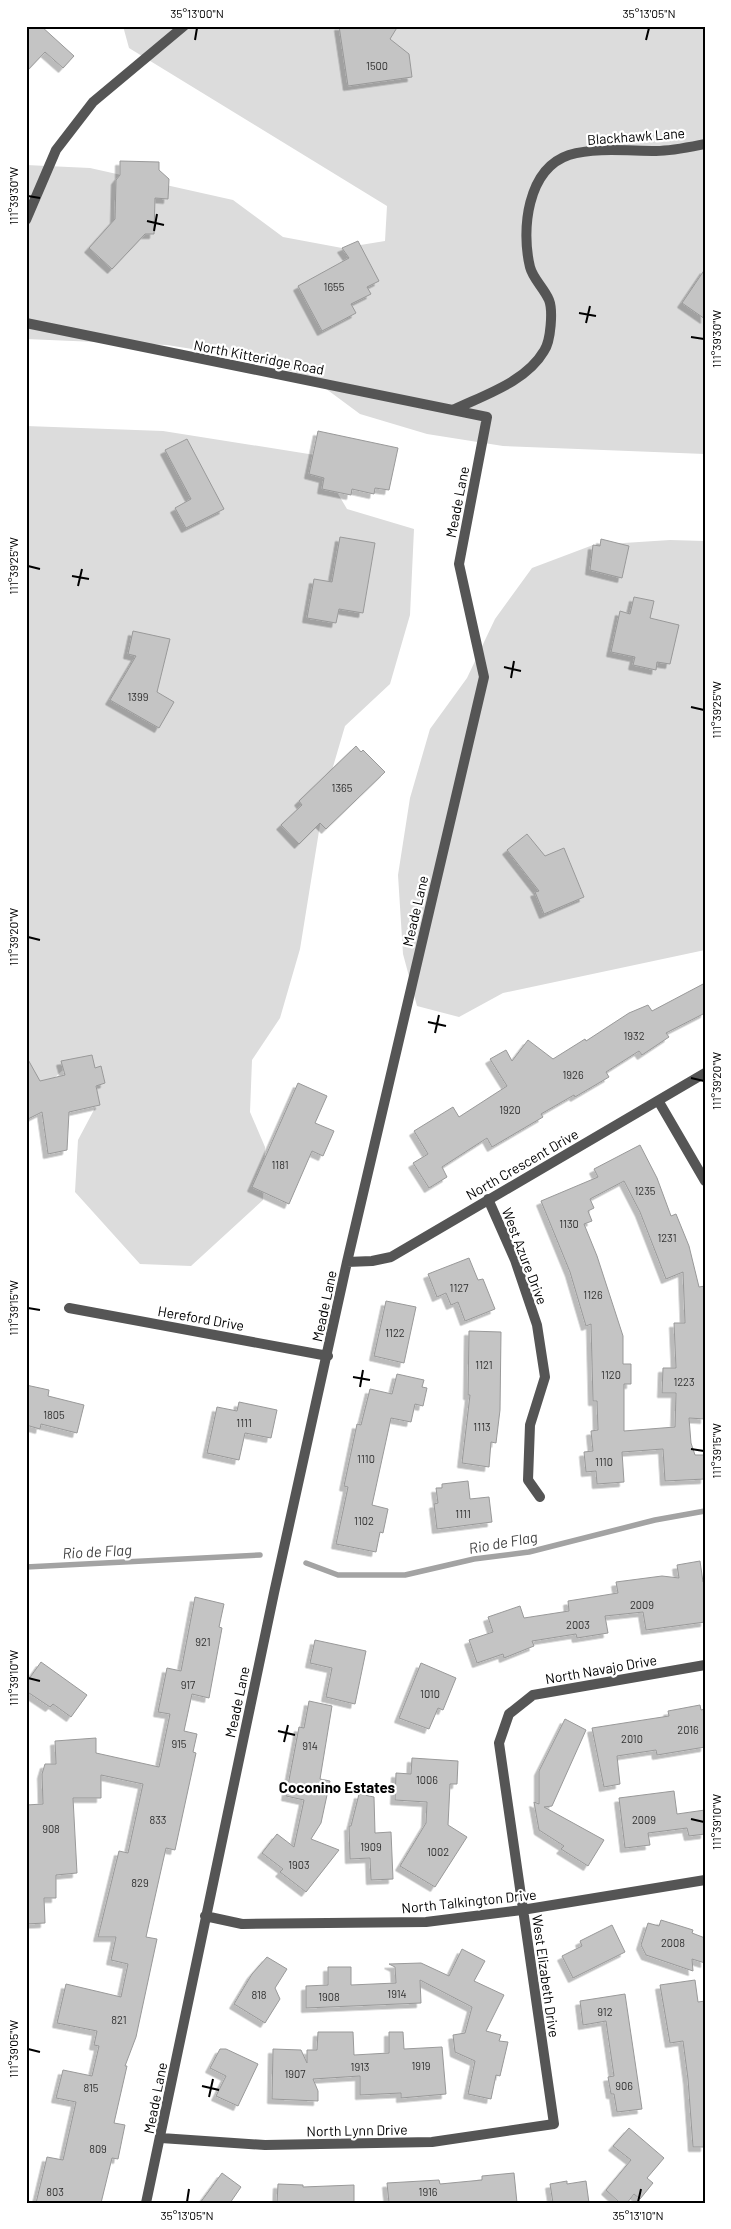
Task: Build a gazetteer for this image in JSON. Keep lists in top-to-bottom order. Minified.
{"streets":{"street":["Blackhawk Lane","North Kitteridge Road","Meade Lane","North Crescent Drive","West Azure Drive","Hereford Drive","North Navajo Drive","North Talkington Drive","West Elizabeth Drive","North Lynn Drive"]},"crossings":[["Blackhawk Lane","North Kitteridge Road"],["North Kitteridge Road","Meade Lane"],["Meade Lane","North Crescent Drive"],["Meade Lane","Hereford Drive"],["Meade Lane","North Talkington Drive"],["Meade Lane","North Lynn Drive"],["North Crescent Drive","West Azure Drive"],["North Navajo Drive","West Elizabeth Drive"],["North Talkington Drive","West Elizabeth Drive"],["West Elizabeth Drive","North Lynn Drive"]],"districts":["Coconino Estates"],"water":["Rio de Flag"],"house_numbers":["1500","1655","1399","1365","1932","1926","1920","1181","1235","1130","1231","1127","1126","1122","1121","1120","1223","1805","1111","1113","1110","1110","1111","1102","2009","2003","921","917","1010","2016","2010","915","914","1006","833","2009","908","1909","1002","1903","829","2008","1914","818","1908","912","821","1919","1913","1907","906","815","809","803","1916"],"coordinates":["35°13'00\"N","35°13'05\"N","111°39'30\"W","111°39'25\"W","111°39'20\"W","111°39'15\"W","111°39'10\"W","111°39'05\"W","35°13'10\"N"]}
